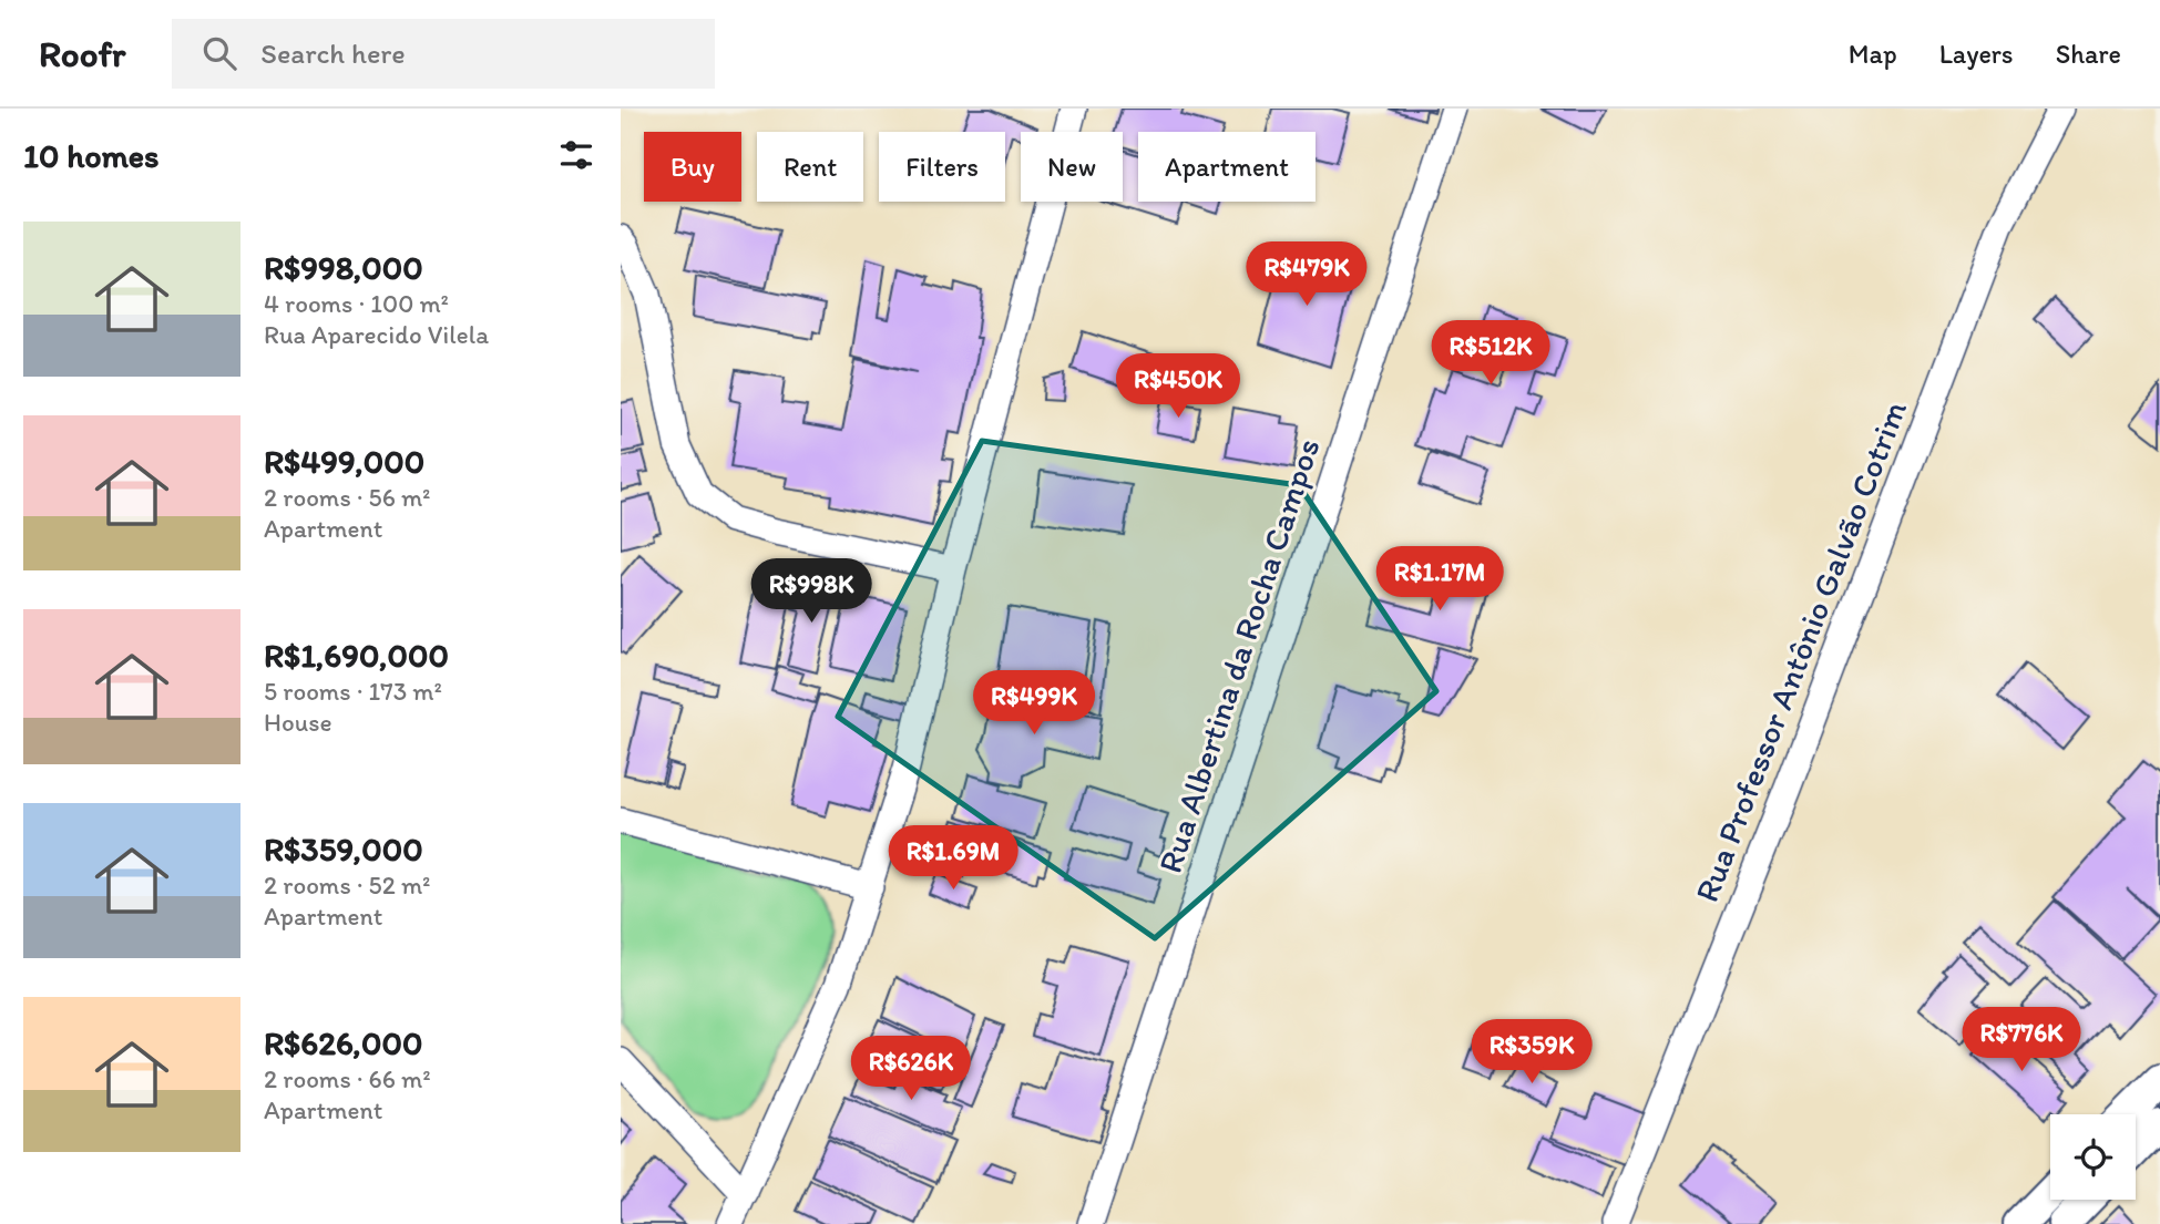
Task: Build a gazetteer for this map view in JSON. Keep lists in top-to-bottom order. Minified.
{"streets":{"street":["Rua Professor Antônio Galvão Cotrim","Rua Albertina da Rocha Campos"]},"page":{"header":"Roofr","search":"Search here","nav":["Map","Layers","Share"],"heading":"10 homes","chip":["Buy","Rent","Filters","New","Apartment"],"list":[{"name":"R$998,000","note":"4 rooms · 100 m² · Rua Aparecido Vilela"},{"name":"R$499,000","note":"2 rooms · 56 m² · Apartment"},{"name":"R$1,690,000","note":"5 rooms · 173 m² · House"},{"name":"R$359,000","note":"2 rooms · 52 m² · Apartment"},{"name":"R$626,000","note":"2 rooms · 66 m² · Apartment"}],"price":["R$479K","R$512K","R$450K","R$1.17M","R$998K","R$499K","R$1.69M","R$776K","R$359K","R$626K"]}}
